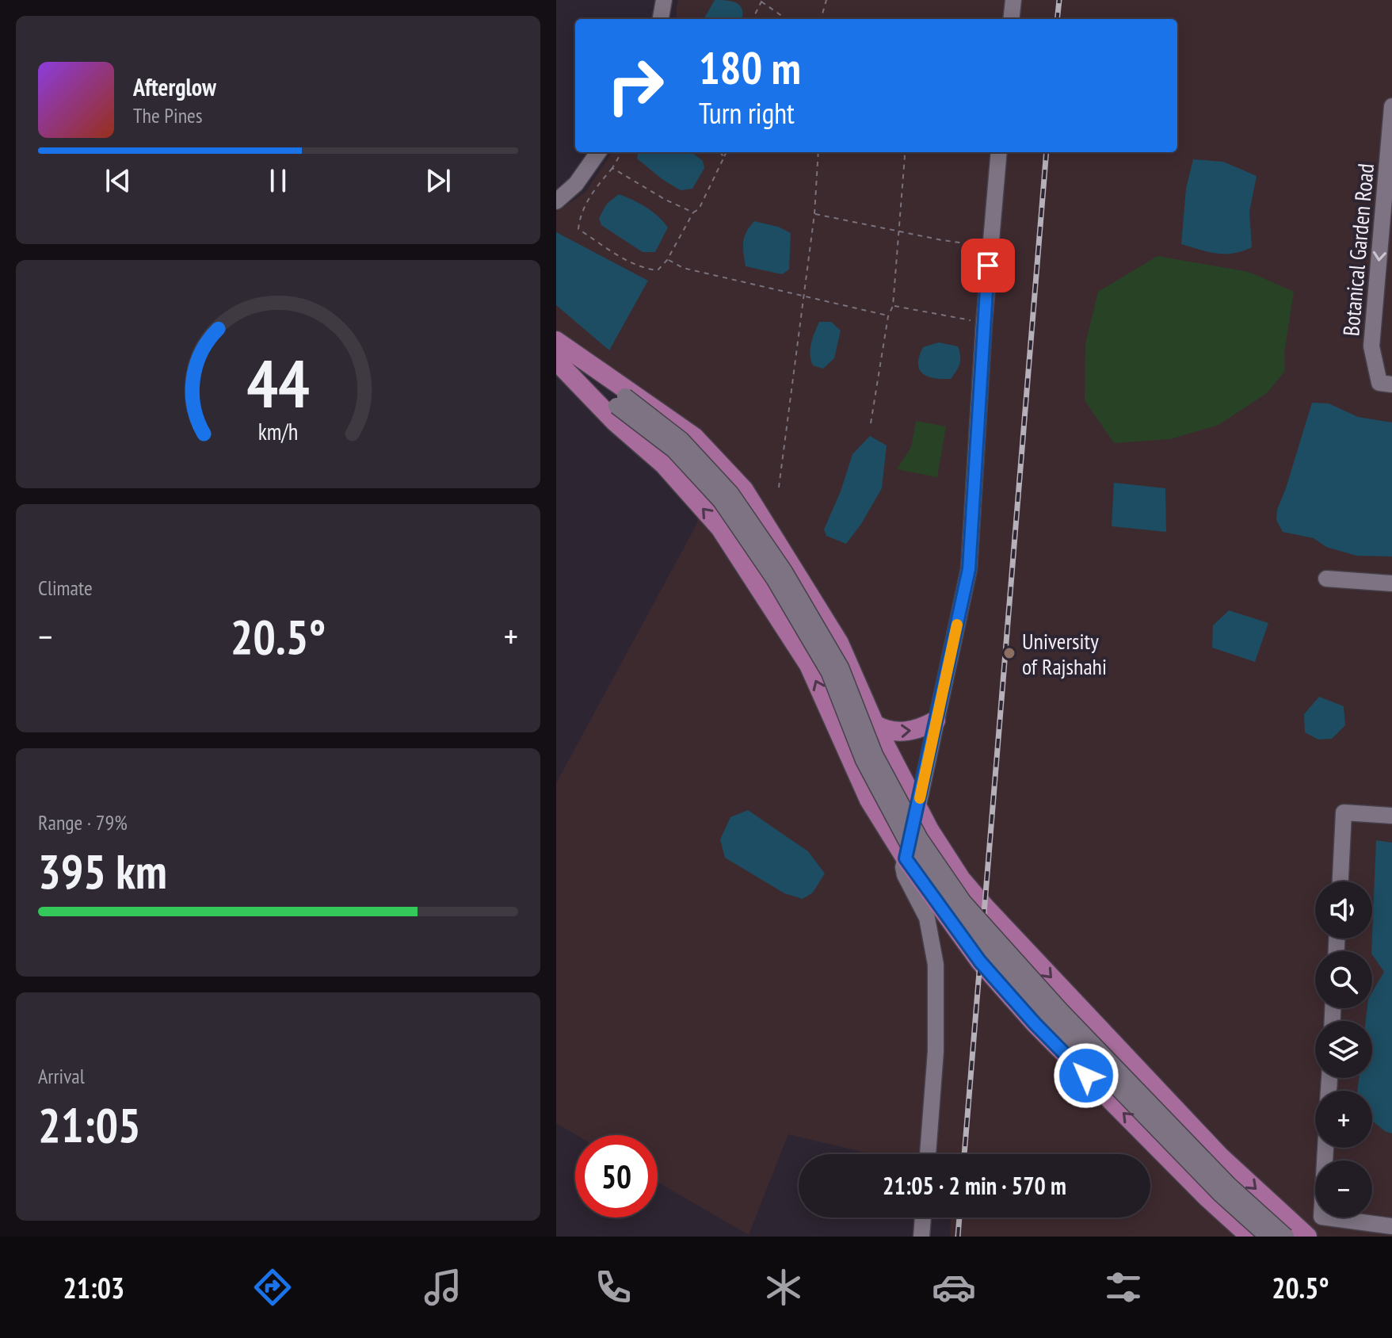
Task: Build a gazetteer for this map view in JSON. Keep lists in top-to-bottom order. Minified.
{"streets":{"street":["Botanical Garden Road"]},"one_way":["Botanical Garden Road"],"places":["University of Rajshahi"],"page":{"turn":["180 m","Turn right"],"song":["Afterglow","The Pines"],"tile":["Climate",["Range · 79%","395 km"],["Arrival","21:05"]],"heat":["−","20.5°","+"],"map_buttons":["+","−"],"limit":"50","trip":"21:05 · 2 min · 570 m","tabs":["21:03","20.5°"],"gauge":["44","km/h"]}}
